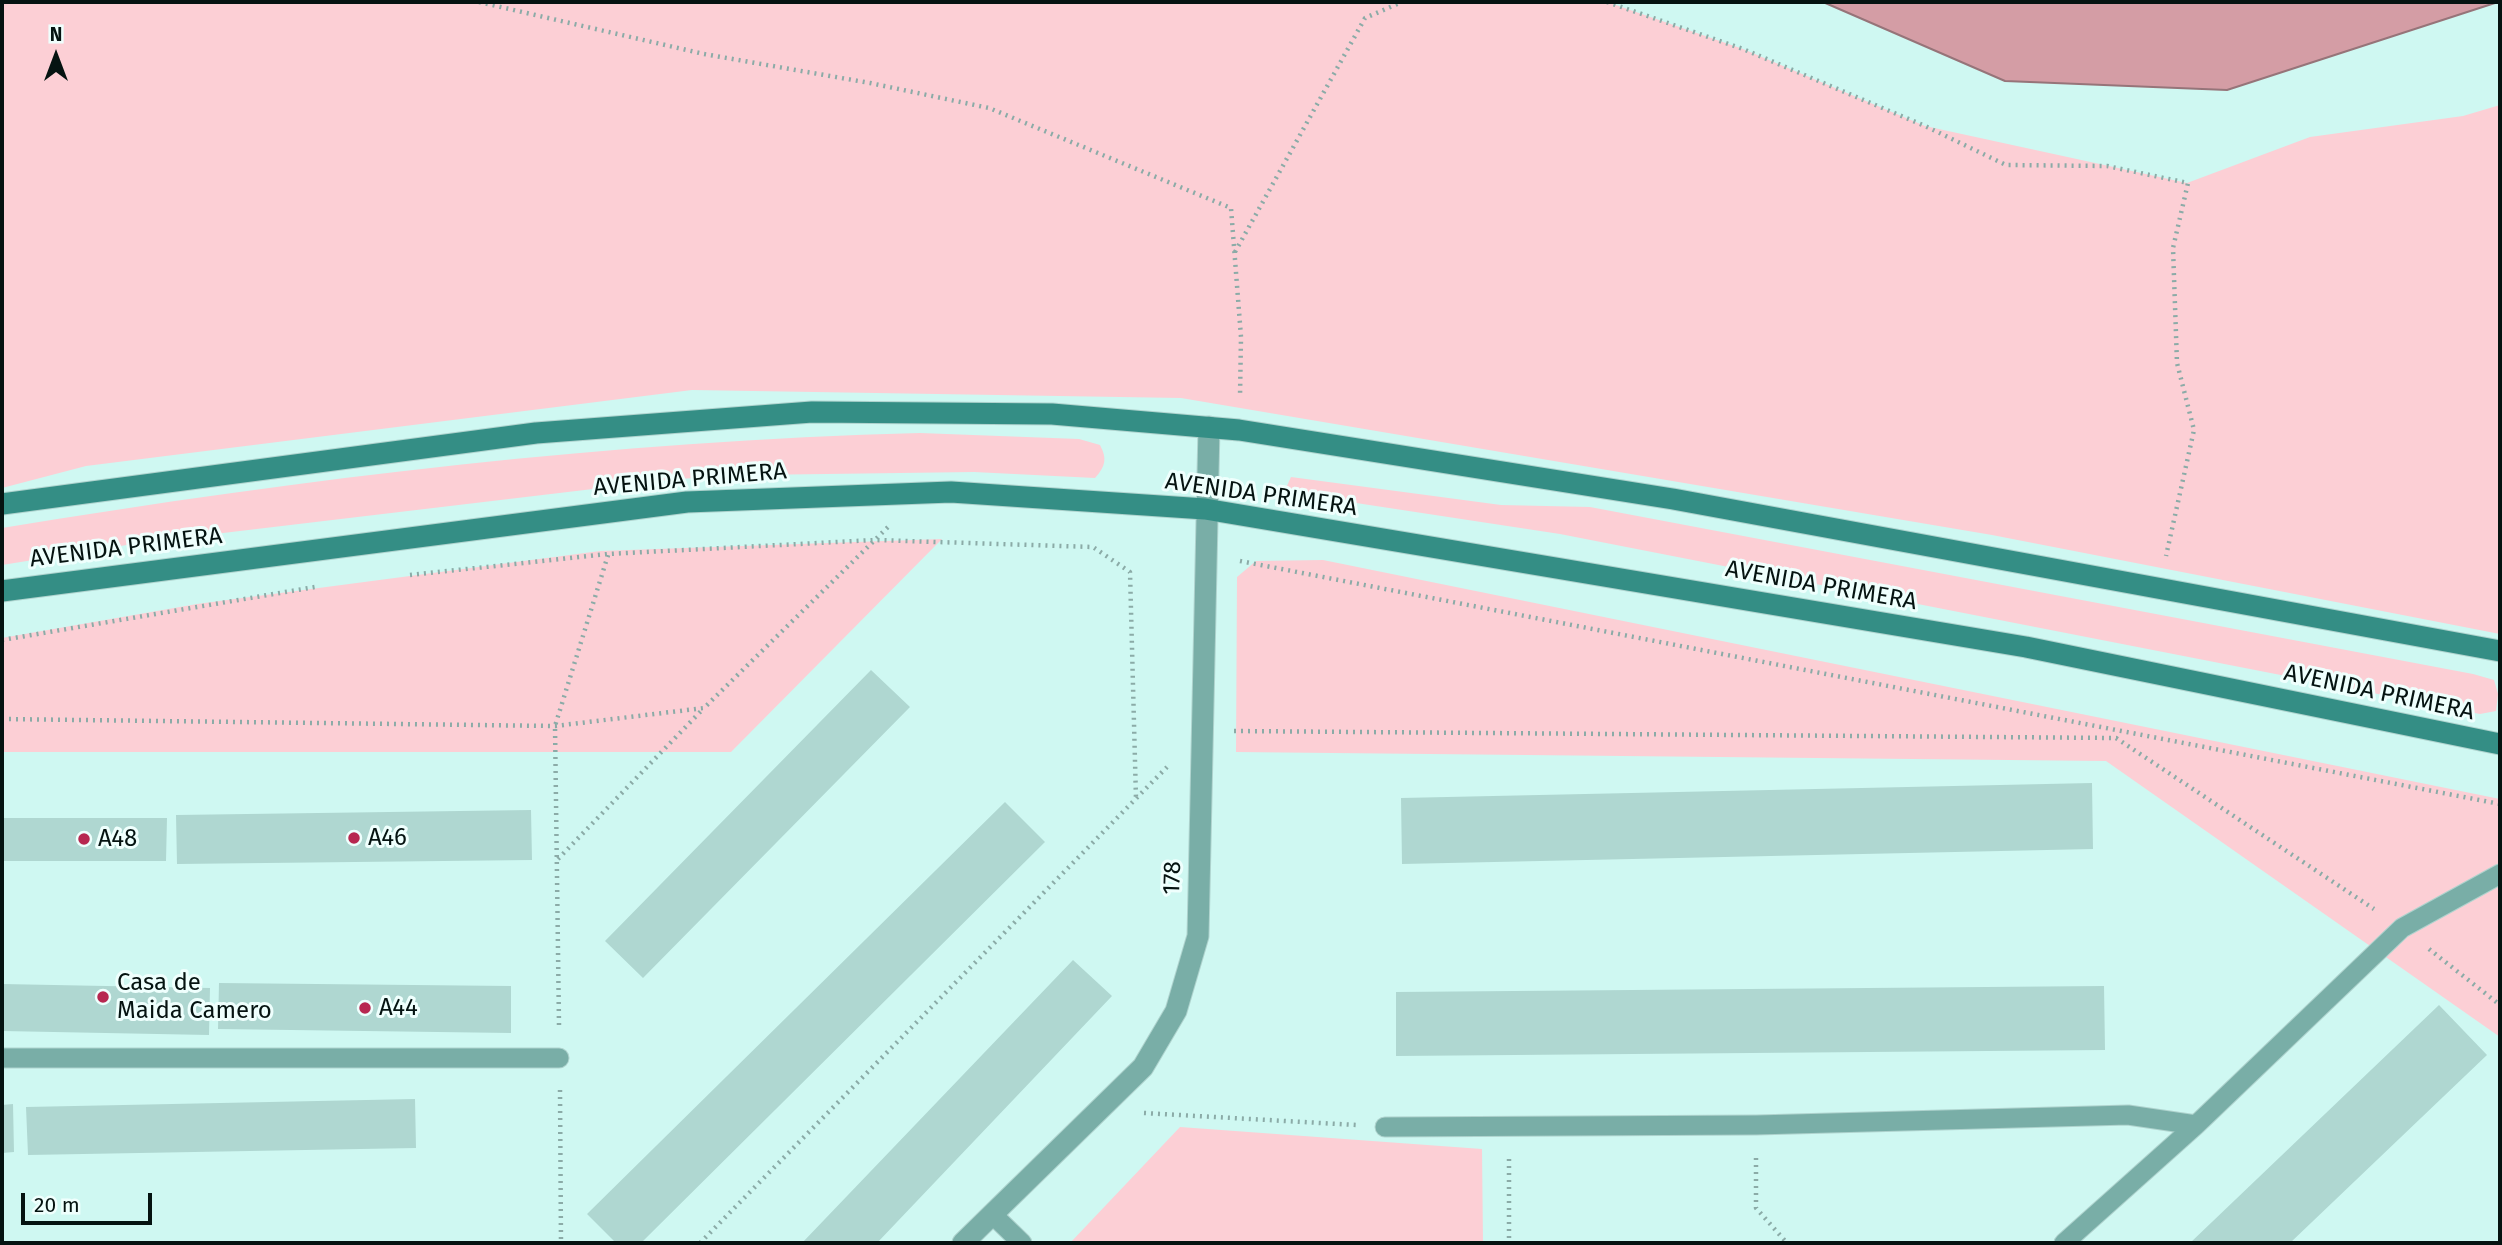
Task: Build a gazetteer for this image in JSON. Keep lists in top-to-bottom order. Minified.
{"streets":{"street":["AVENIDA PRIMERA","178"]},"crossings":[["AVENIDA PRIMERA","178"]],"places":["A46","A48","Casa de Maida Camero","A44"],"scale_bar":"20 m","north":"top"}
